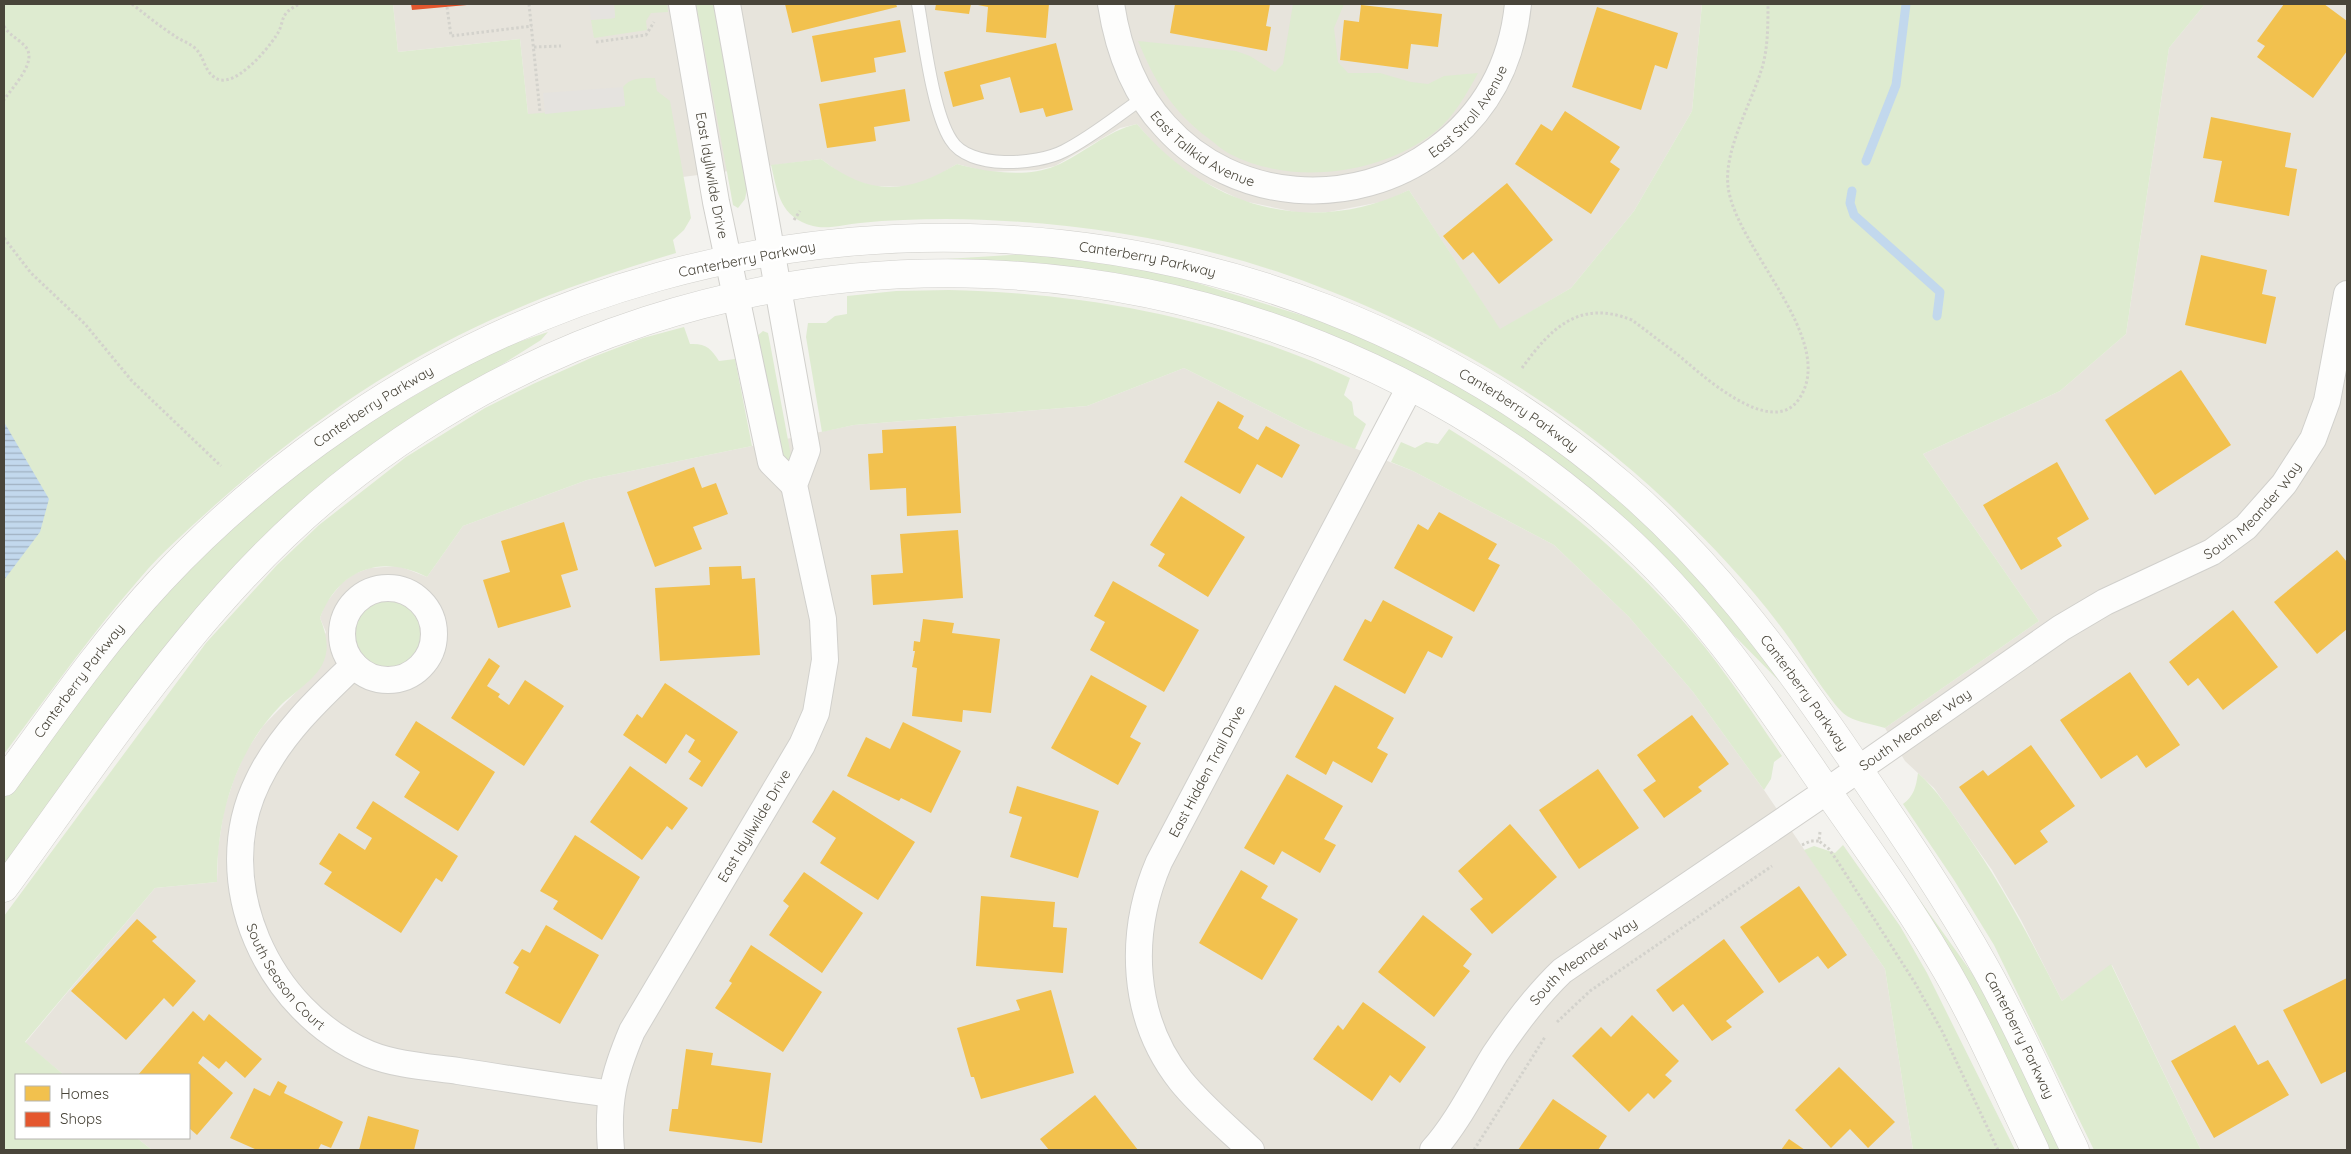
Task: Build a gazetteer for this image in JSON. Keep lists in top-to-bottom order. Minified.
{"streets":{"street":["East Stroll Avenue","East Tallkid Avenue","East Idyllwilde Drive","Canterberry Parkway","South Meander Way","East Hidden Trail Drive","South Season Court"]},"crossings":[["East Stroll Avenue","East Tallkid Avenue"],["East Idyllwilde Drive","Canterberry Parkway"],["East Idyllwilde Drive","South Season Court"],["Canterberry Parkway","South Meander Way"]],"legend":["Homes","Shops"]}
